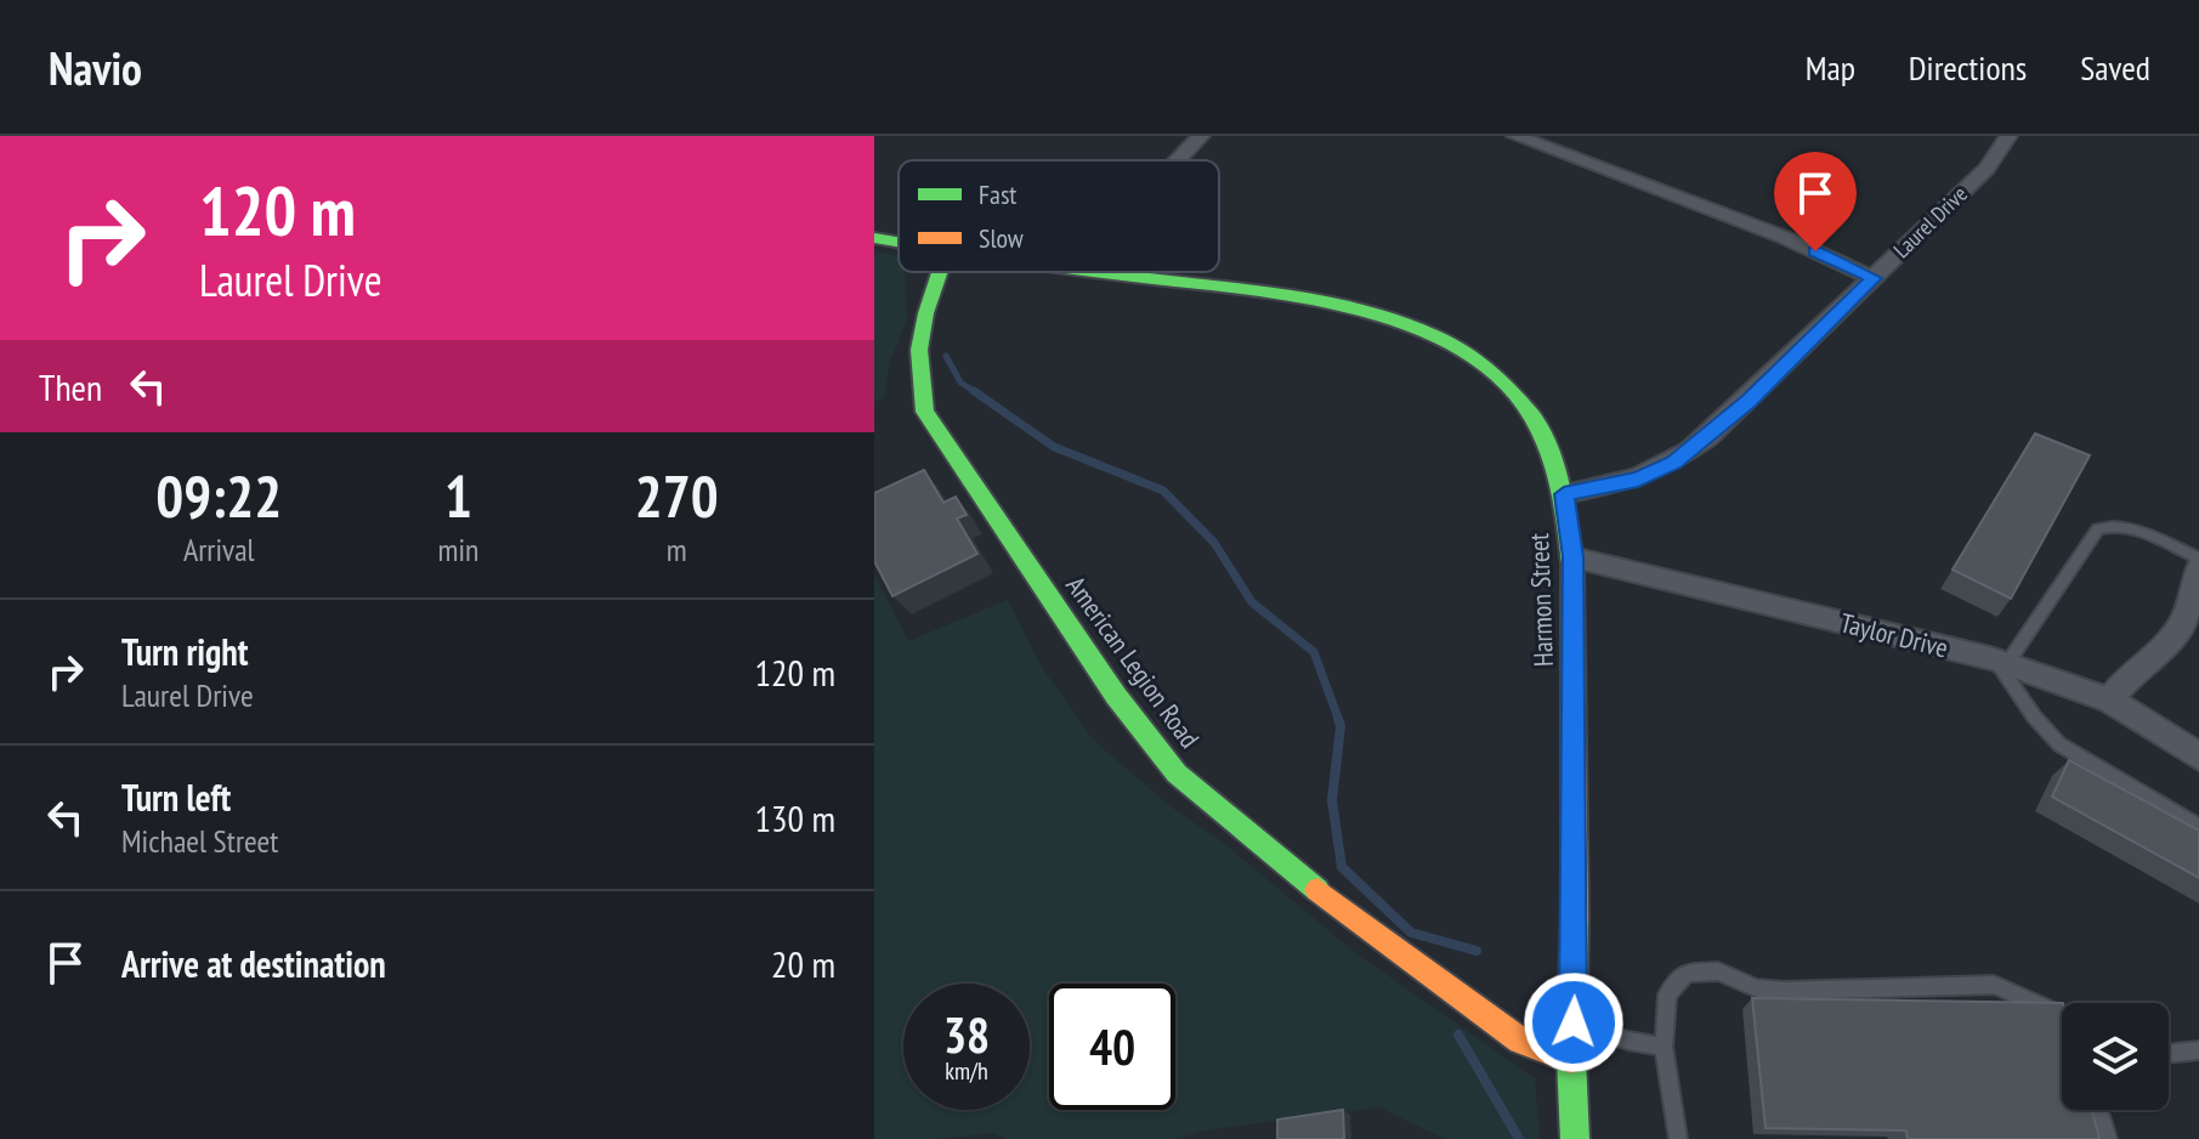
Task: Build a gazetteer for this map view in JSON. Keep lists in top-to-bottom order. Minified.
{"streets":{"street":["Laurel Drive","Harmon Street","Taylor Drive","American Legion Road"]},"crossings":[["Laurel Drive","Harmon Street"],["Harmon Street","Taylor Drive"],["Harmon Street","American Legion Road"]],"legend":["Fast","Slow"],"page":{"header":"Navio","nav":["Map","Directions","Saved"],"turn":["120 m","Laurel Drive"],"then":"Then","eta":["09:22","Arrival","1","min","270","m"],"list":[{"name":"Turn right","note":"Laurel Drive","value":"120 m"},{"name":"Turn left","note":"Michael Street","value":"130 m"},{"name":"Arrive at destination","value":"20 m"}],"speed":"38 km/h","limit":"40"}}
